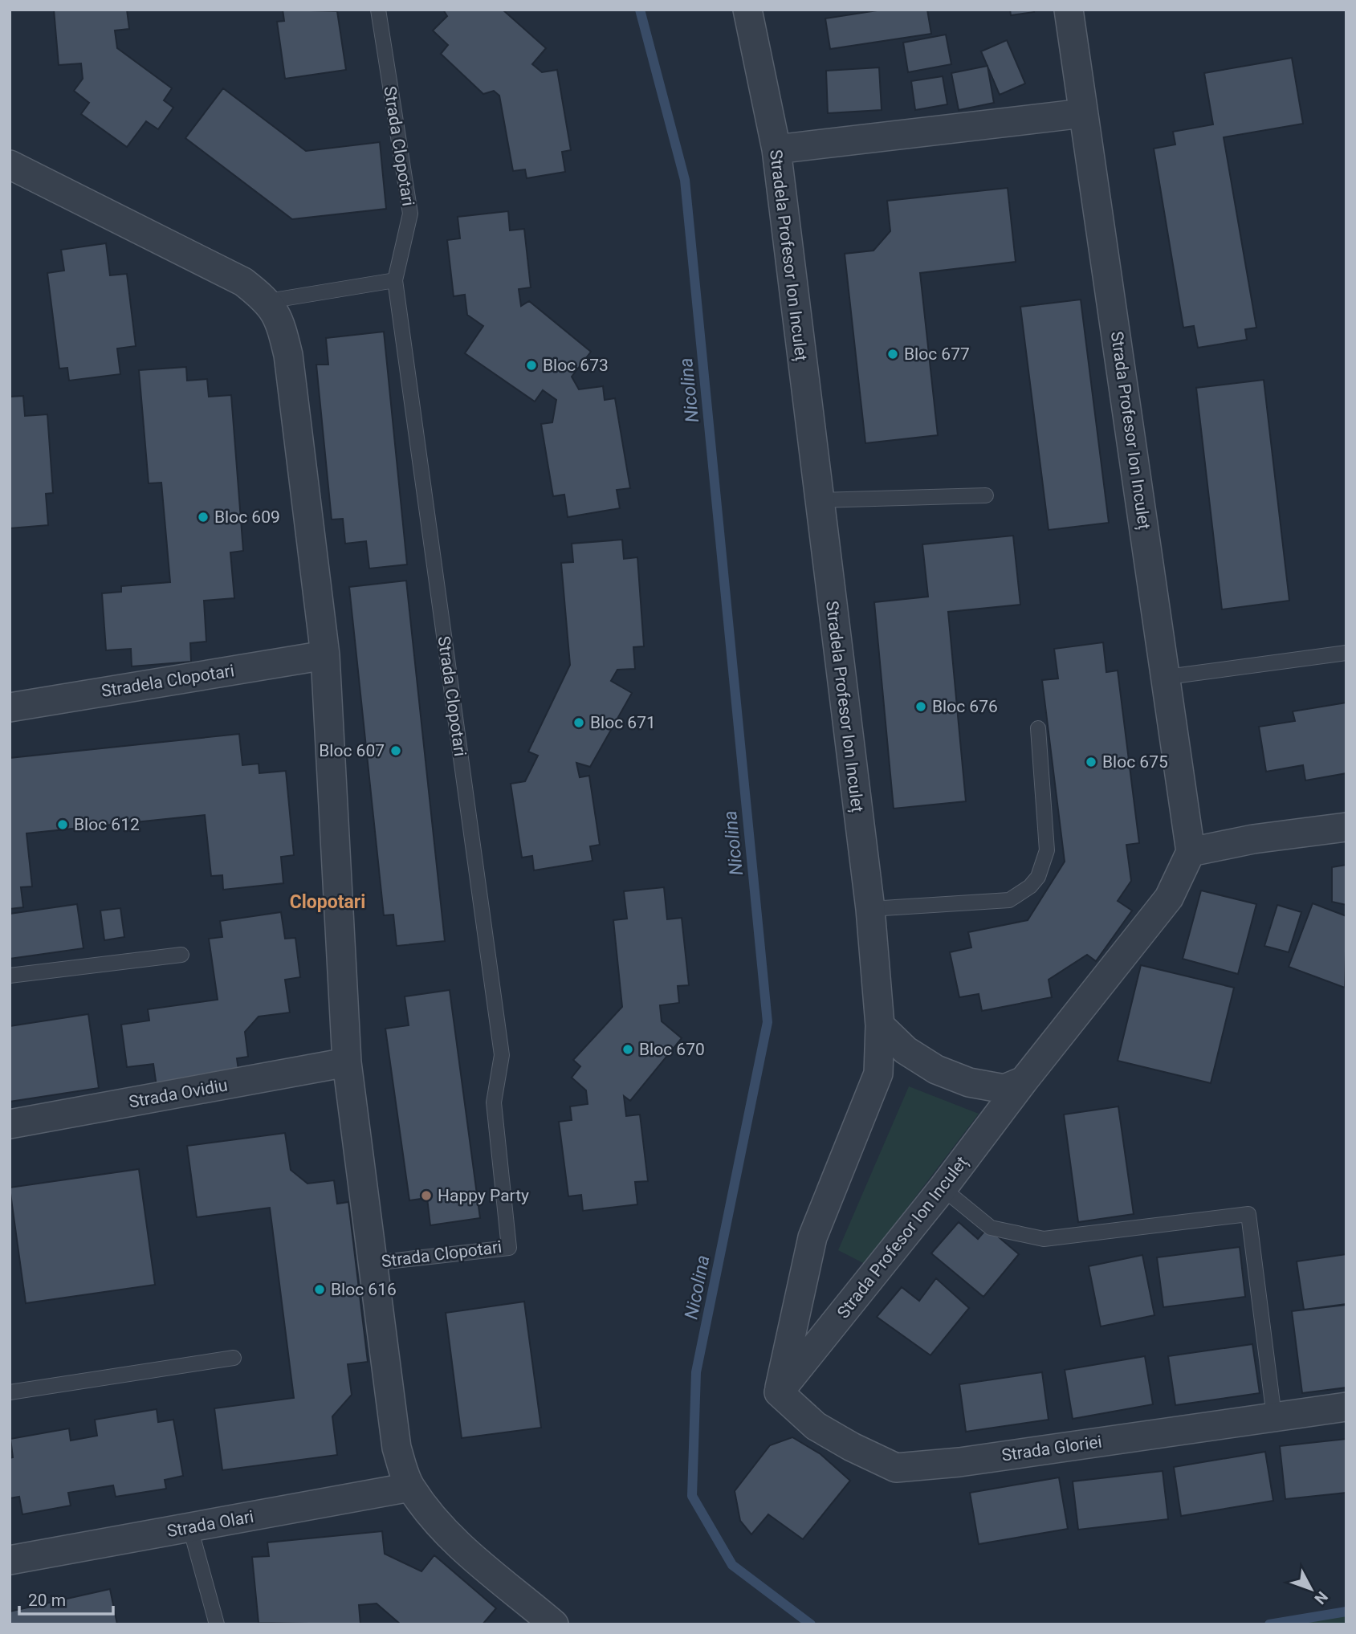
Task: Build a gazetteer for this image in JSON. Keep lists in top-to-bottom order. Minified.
{"streets":{"street":["Strada Clopotari","Stradela Profesor Ion Inculeț","Strada Profesor Ion Inculeț","Stradela Clopotari","Strada Ovidiu","Strada Gloriei","Strada Olari"]},"crossings":[["Strada Clopotari","Stradela Clopotari"],["Strada Clopotari","Strada Ovidiu"],["Strada Clopotari","Strada Olari"],["Stradela Profesor Ion Inculeț","Strada Profesor Ion Inculeț"],["Stradela Profesor Ion Inculeț","Strada Gloriei"],["Strada Profesor Ion Inculeț","Strada Gloriei"]],"districts":["Clopotari"],"water":["Nicolina"],"places":["Bloc 677","Bloc 673","Bloc 609","Bloc 676","Bloc 671","Bloc 607","Bloc 675","Bloc 612","Bloc 670","Happy Party","Bloc 616"],"scale_bar":"20 m","north":"bottom right"}
